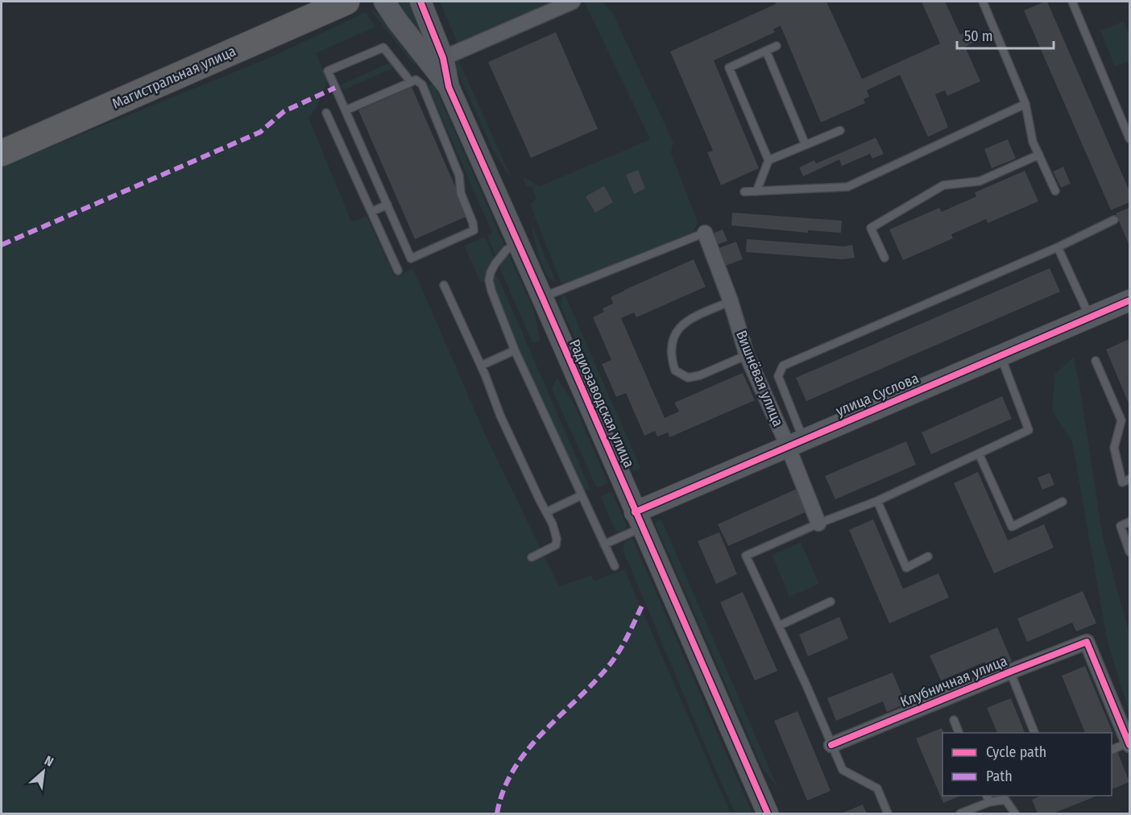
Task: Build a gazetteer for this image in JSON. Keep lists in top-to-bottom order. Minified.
{"streets":{"highway":["Магистральная улица"],"street":["Вишнёвая улица","улица Суслова","Радиозаводская улица","Клубничная улица"]},"crossings":[["Вишнёвая улица","улица Суслова"],["улица Суслова","Радиозаводская улица"]],"legend":["Cycle path","Path"],"scale_bar":"50 m","north":"top right"}
